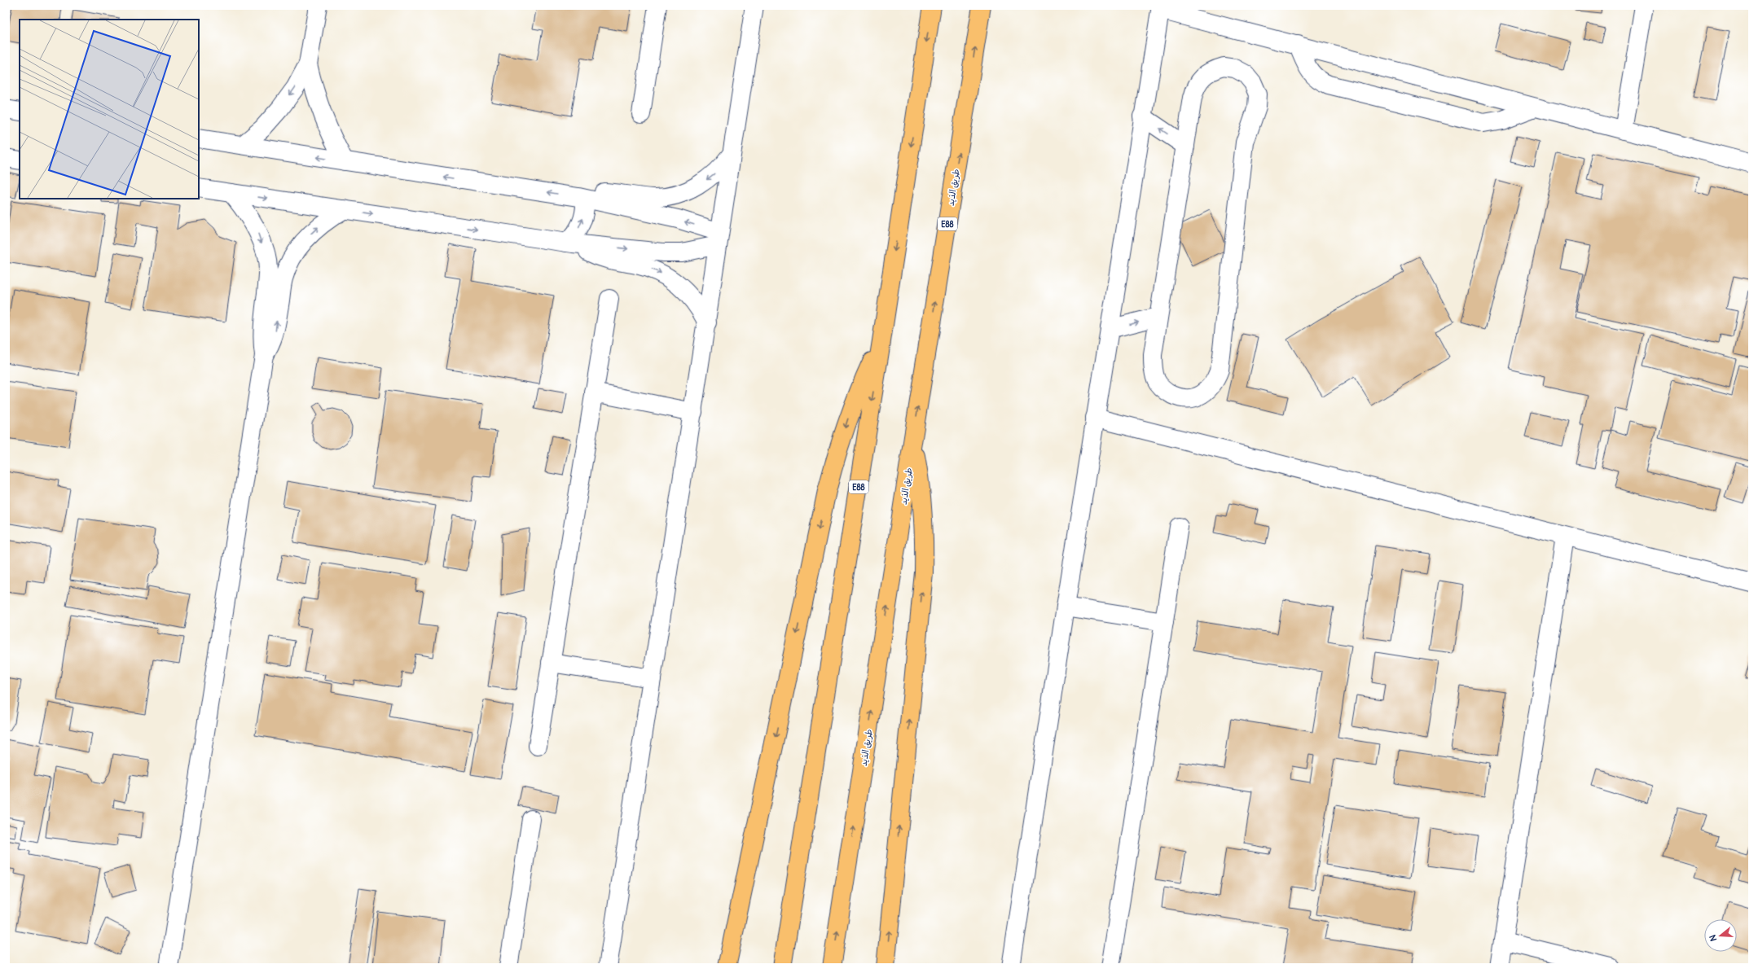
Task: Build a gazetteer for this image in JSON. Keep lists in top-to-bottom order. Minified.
{"streets":{"highway":["طريق الذيد","E88"]},"north":"left"}
